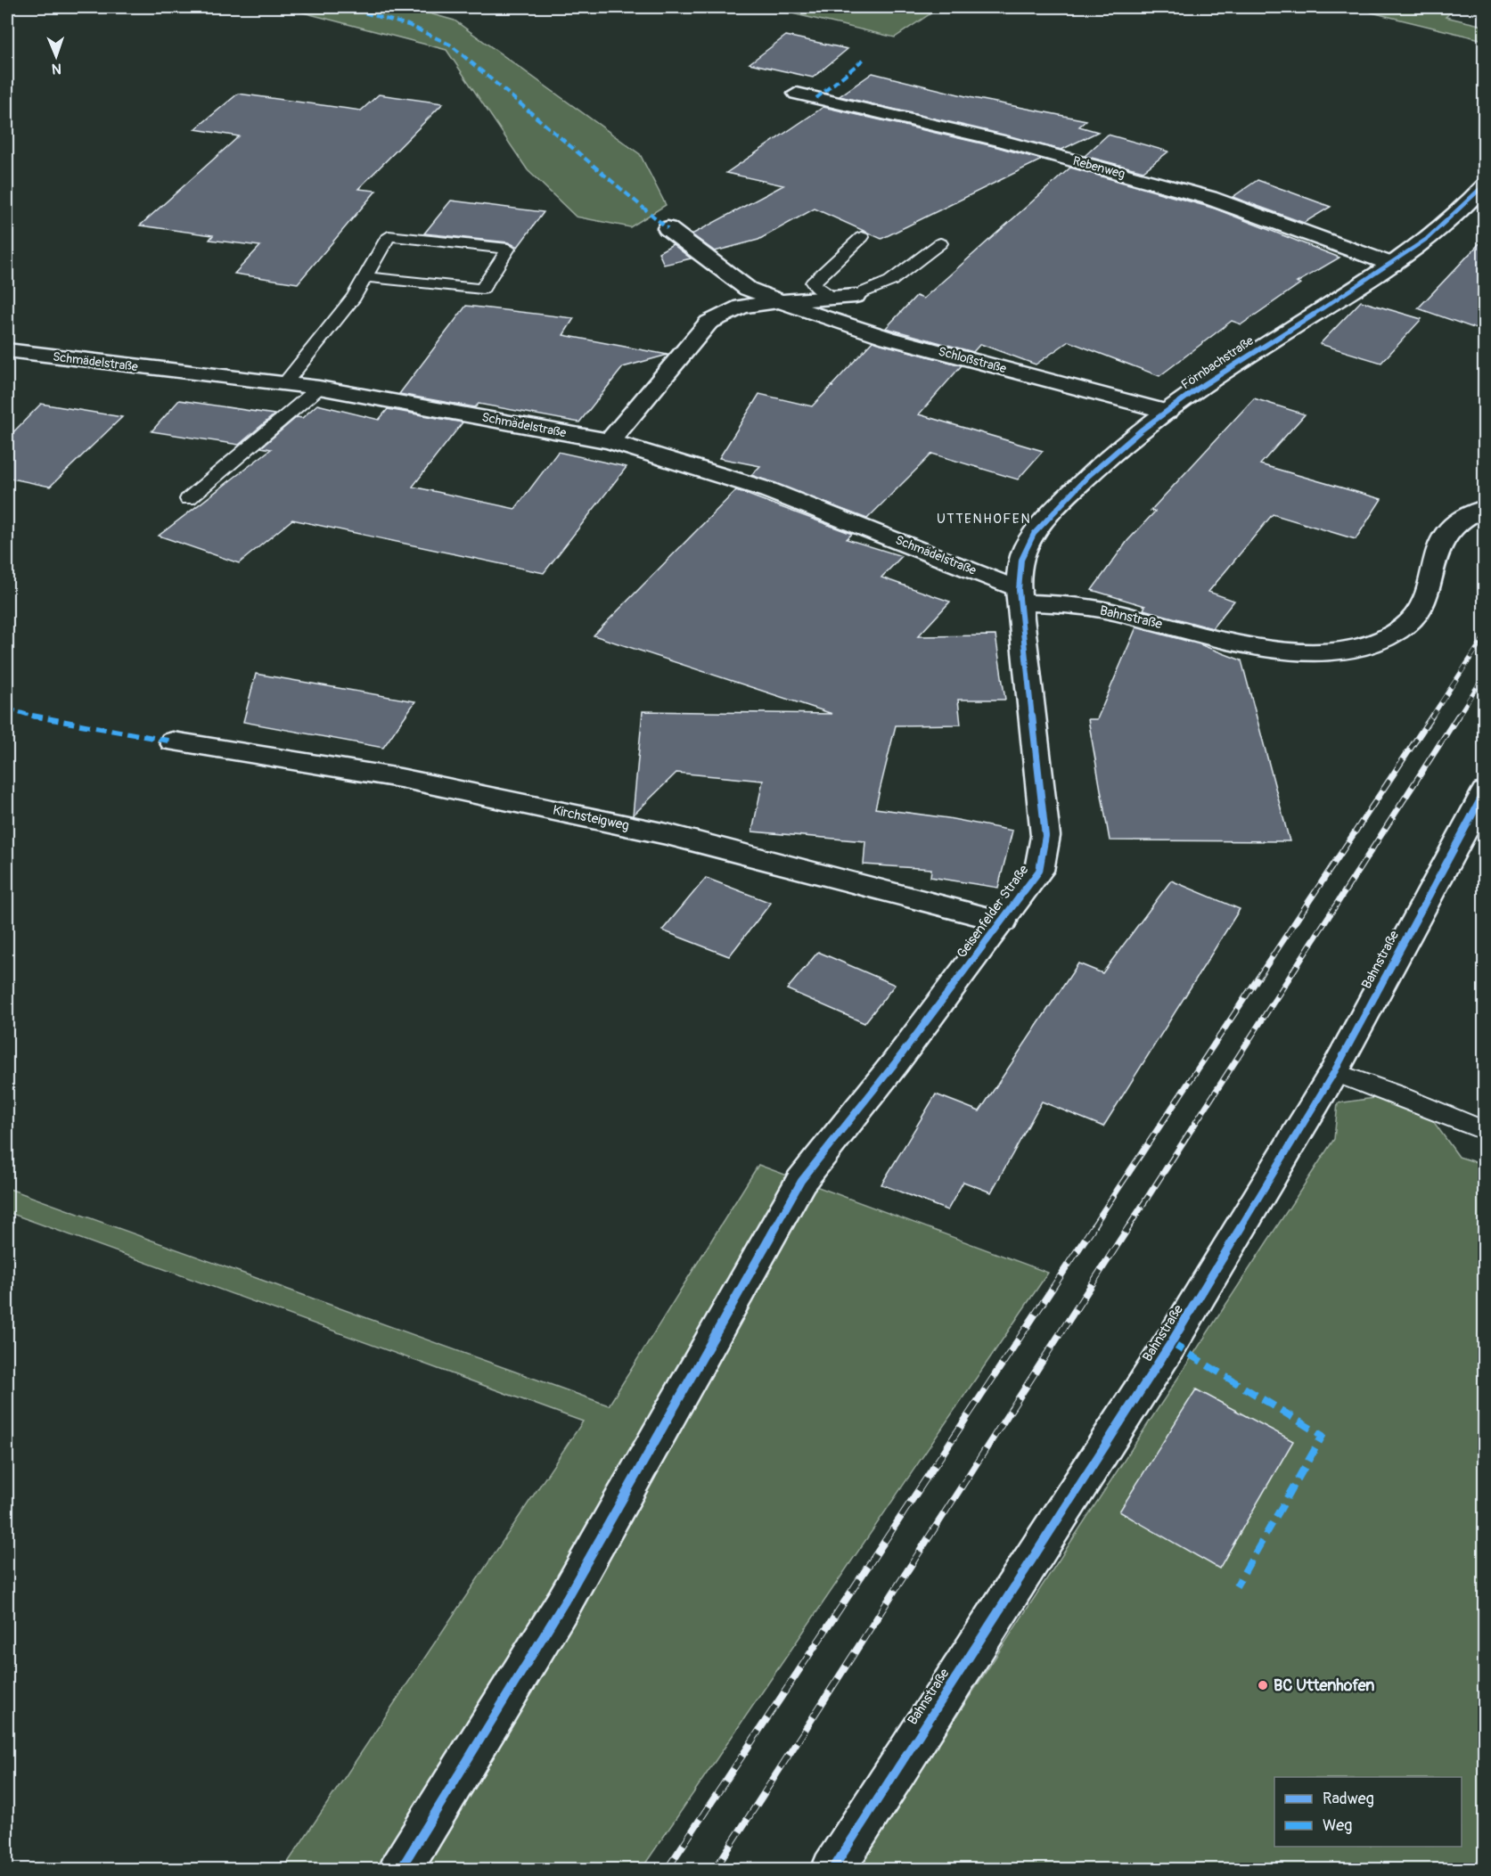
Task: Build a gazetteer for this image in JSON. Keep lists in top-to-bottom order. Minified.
{"streets":{"street":["Rebenweg","Schloßstraße","Schmädelstraße","Förnbachstraße","Bahnstraße","Kirchsteigweg","Geisenfelder Straße"]},"crossings":[["Rebenweg","Förnbachstraße"],["Schloßstraße","Schmädelstraße"],["Schloßstraße","Förnbachstraße"],["Schmädelstraße","Förnbachstraße"],["Schmädelstraße","Bahnstraße"],["Schmädelstraße","Geisenfelder Straße"],["Förnbachstraße","Bahnstraße"],["Förnbachstraße","Geisenfelder Straße"],["Bahnstraße","Geisenfelder Straße"],["Kirchsteigweg","Geisenfelder Straße"]],"districts":["UTTENHOFEN"],"places":["BC Uttenhofen"],"legend":["Radweg","Weg"],"north":"bottom"}
